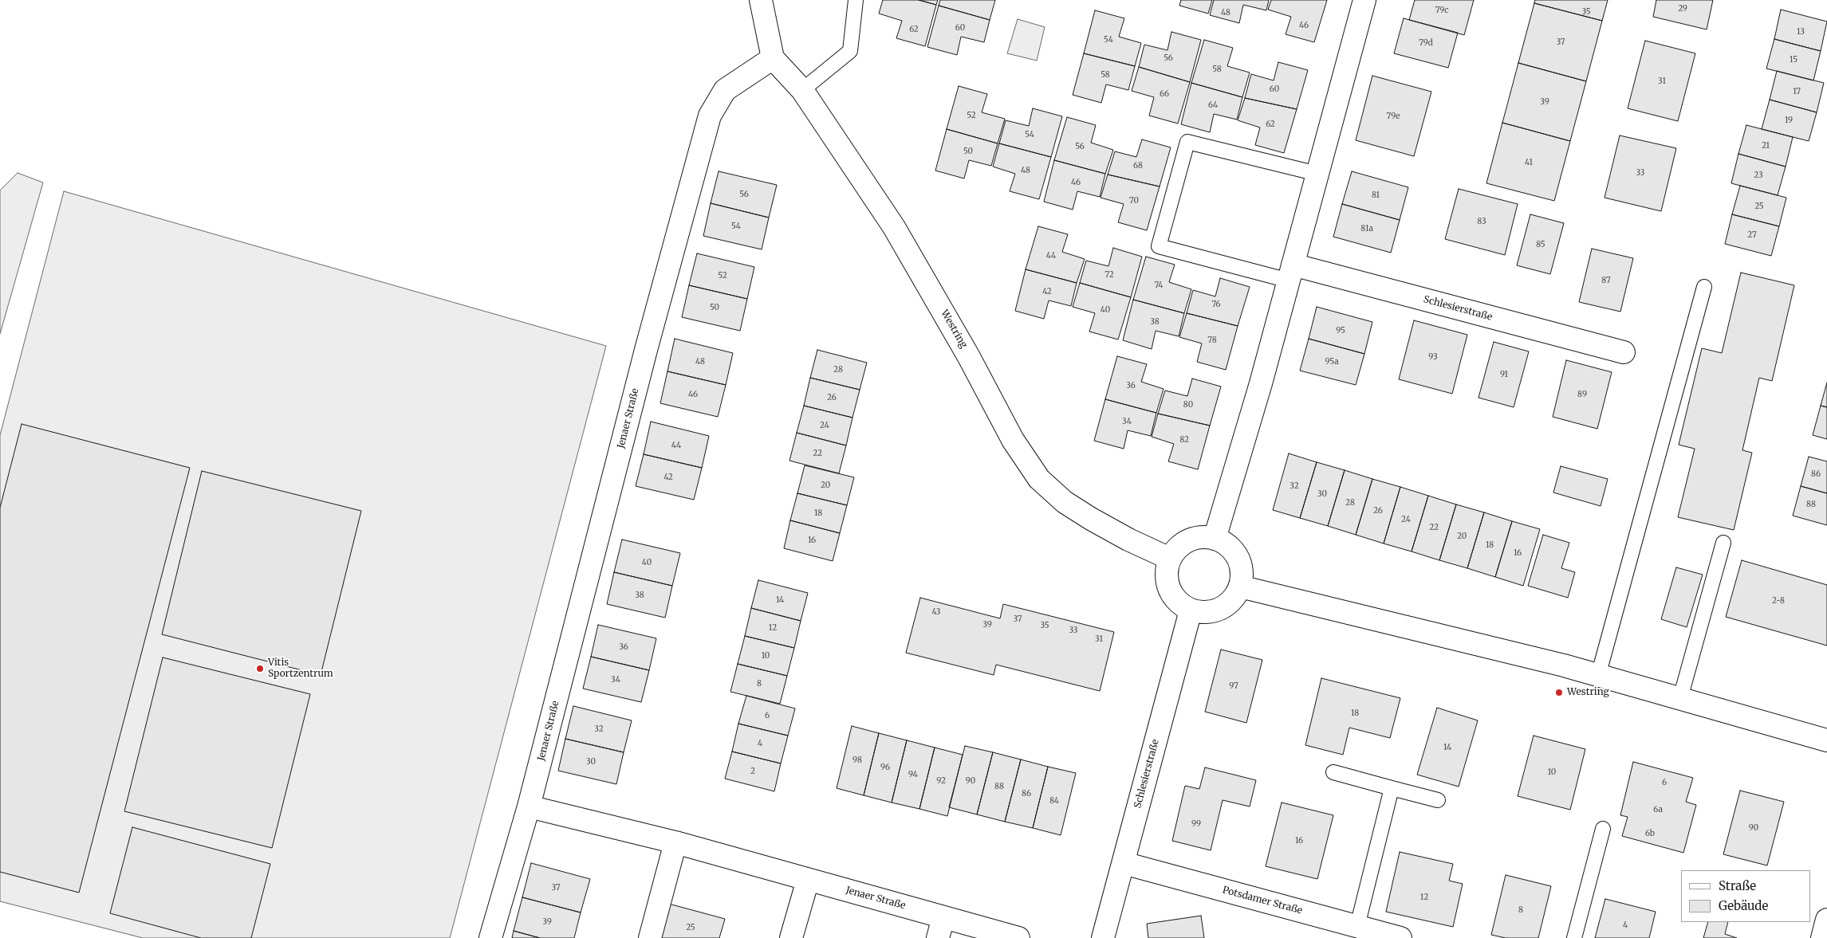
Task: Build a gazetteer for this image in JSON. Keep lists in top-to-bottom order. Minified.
{"streets":{"street":["Schlesierstraße","Westring","Jenaer Straße","Potsdamer Straße"]},"crossings":[["Schlesierstraße","Westring"],["Schlesierstraße","Potsdamer Straße"],["Westring","Jenaer Straße"]],"places":["Vitis Sportzentrum","Westring"],"house_numbers":["29","79c","35","48","46","60","62","13","54","37","79d","56","15","58","58","31","60","17","66","39","64","52","79e","19","62","54","21","56","50","41","68","48","33","23","46","56","81","70","25","83","54","81a","27","85","44","72","52","87","74","42","76","50","40","38","95","78","93","48","95a","28","91","36","46","89","26","80","34","24","82","44","22","86","42","20","32","30","28","88","26","18","24","22","20","16","18","16","40","38","14","2-8","43","37","39","35","12","33","31","36","10","34","8","97","18","6","32","4","14","98","30","96","2","10","94","92","90","6","88","86","84","6a","99","90","6b","16","37","12","8","39","4","25"],"legend":["Straße","Gebäude"]}
